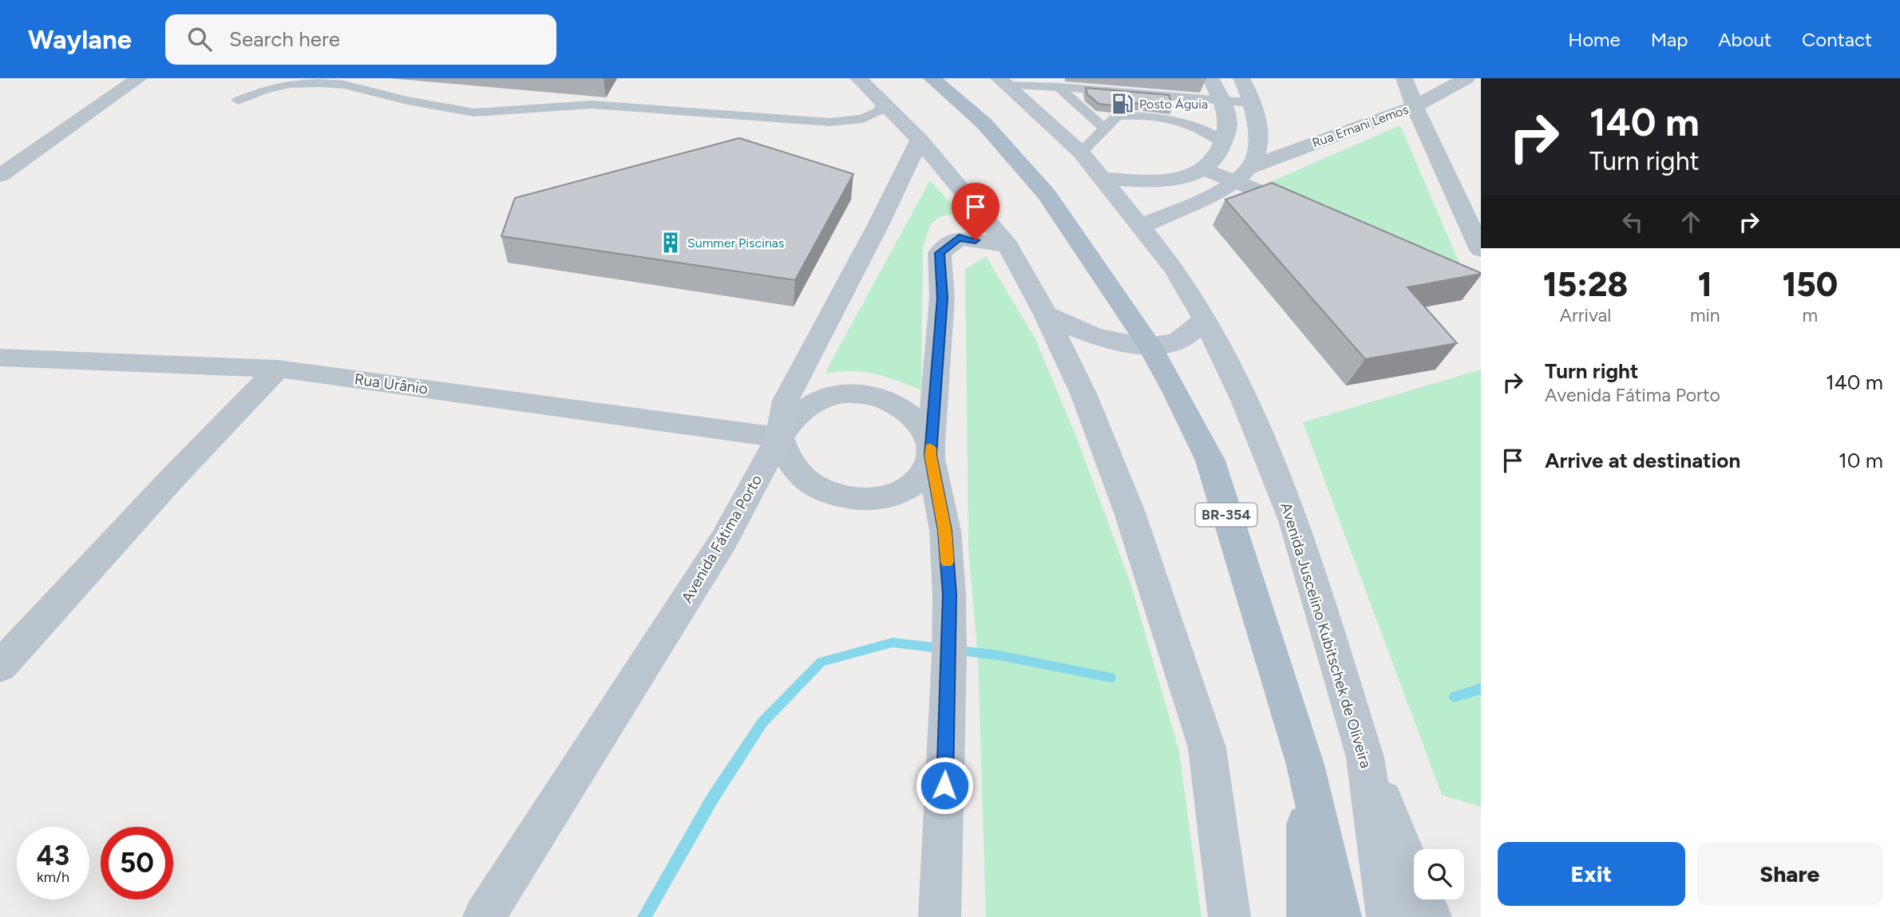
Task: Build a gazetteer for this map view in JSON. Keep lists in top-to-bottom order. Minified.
{"streets":{"main road":["BR-354","Avenida Fátima Porto","Avenida Juscelino Kubitschek de Oliveira"],"street":["Rua Ernani Lemos","Rua Urânio"]},"crossings":[["Rua Urânio","Avenida Fátima Porto"]],"places":{"fuel station":["Posto Águia"],"building":["Summer Piscinas"]},"page":{"header":"Waylane","search":"Search here","nav":["Home","Map","About","Contact"],"turn":["140 m","Turn right"],"eta":["15:28","Arrival","1","min","150","m"],"list":[{"name":"Turn right","note":"Avenida Fátima Porto","value":"140 m"},{"name":"Arrive at destination","value":"10 m"}],"speed":"43 km/h","limit":"50","buttons":["Exit","Share"]}}
